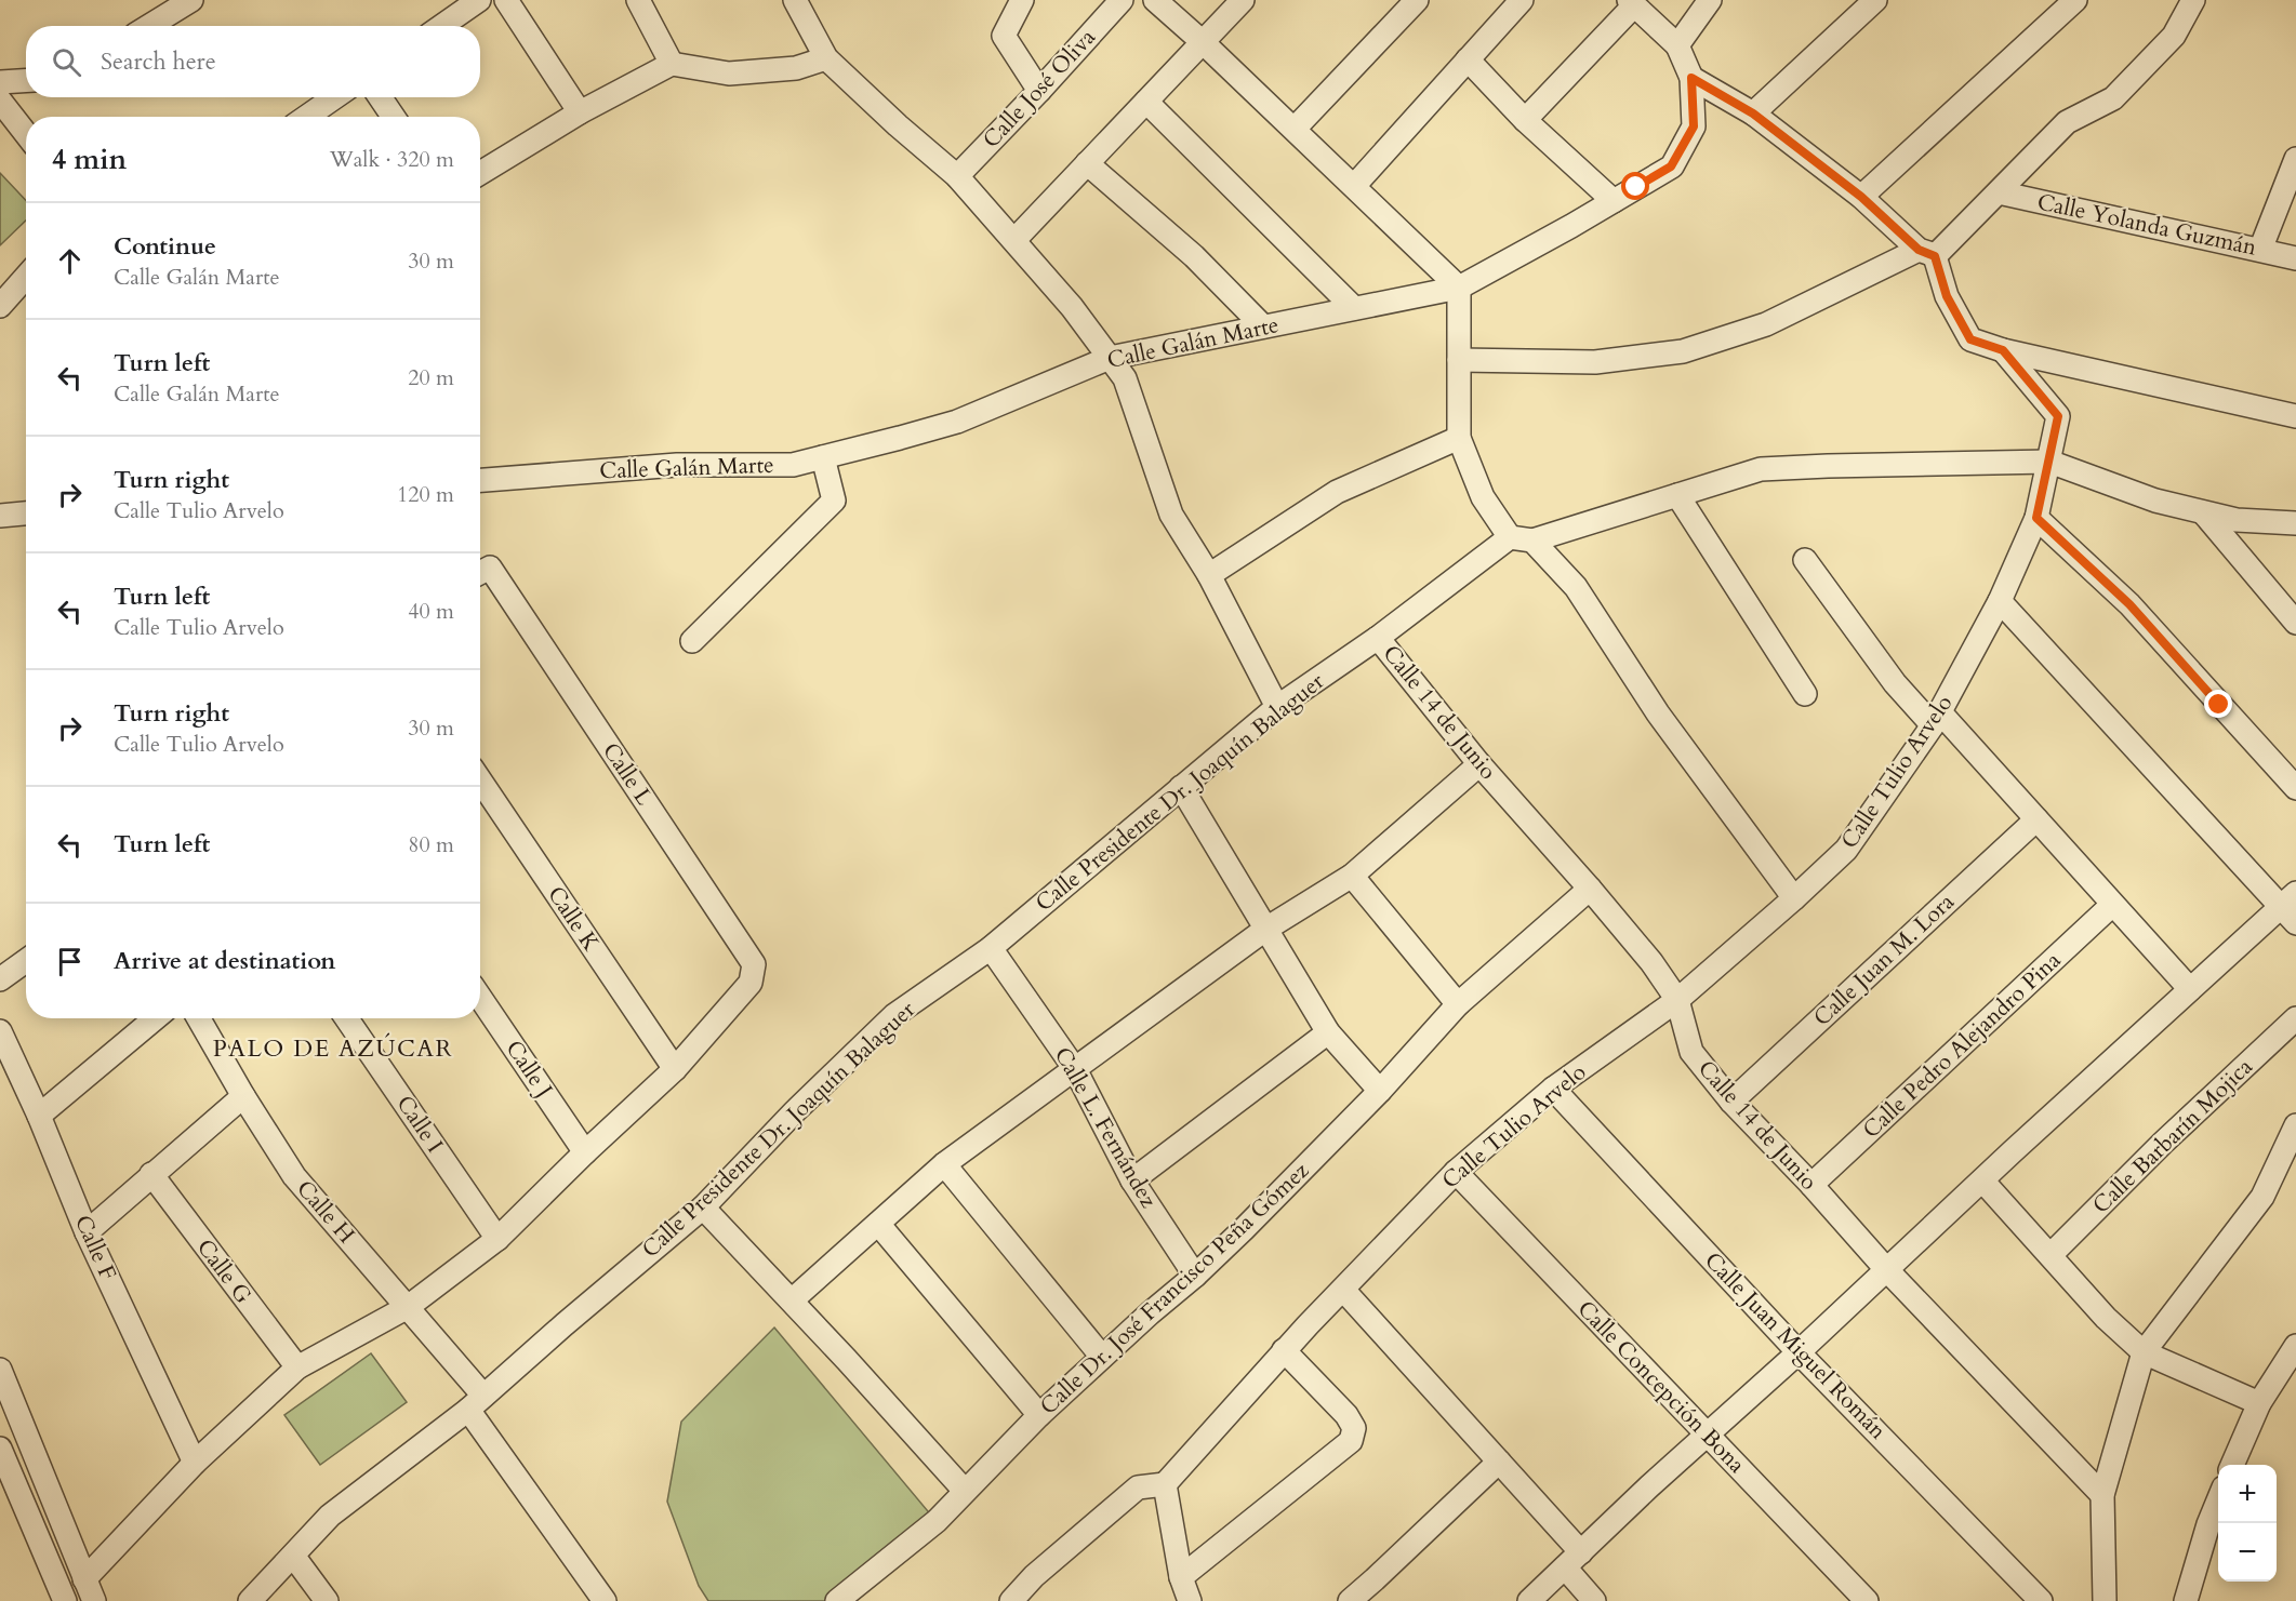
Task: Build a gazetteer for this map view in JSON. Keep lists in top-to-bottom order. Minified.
{"streets":{"street":["Calle José Oliva","Calle Yolanda Guzmán","Calle Galán Marte","Calle 14 de Junio","Calle Tulio Arvelo","Calle L","Calle Presidente Dr. Joaquín Balaguer","Calle K","Calle Juan M. Lora","Calle Pedro Alejandro Pina","Calle J","Calle I","Calle L. Fernández","Calle Barbarín Mojica","Calle H","Calle F","Calle G","Calle Dr. José Francisco Peña Gómez","Calle Juan Miguel Román","Calle Concepción Bona"]},"crossings":[["Calle 14 de Junio","Calle Tulio Arvelo"],["Calle 14 de Junio","Calle Presidente Dr. Joaquín Balaguer"],["Calle 14 de Junio","Calle Juan M. Lora"],["Calle 14 de Junio","Calle Pedro Alejandro Pina"],["Calle 14 de Junio","Calle Dr. José Francisco Peña Gómez"],["Calle Tulio Arvelo","Calle Juan Miguel Román"],["Calle Tulio Arvelo","Calle Concepción Bona"],["Calle L","Calle K"],["Calle Presidente Dr. Joaquín Balaguer","Calle L. Fernández"],["Calle Presidente Dr. Joaquín Balaguer","Calle H"],["Calle L. Fernández","Calle Dr. José Francisco Peña Gómez"]],"districts":["PALO DE AZÚCAR"],"page":{"search":"Search here","heading":["4 min","Walk · 320 m"],"list":[["Continue","Calle Galán Marte","30 m"],["Turn left","Calle Galán Marte","20 m"],["Turn right","Calle Tulio Arvelo","120 m"],["Turn left","Calle Tulio Arvelo","40 m"],["Turn right","Calle Tulio Arvelo","30 m"],["Turn left","80 m"],"Arrive at destination"],"map_buttons":["+","−"]}}
